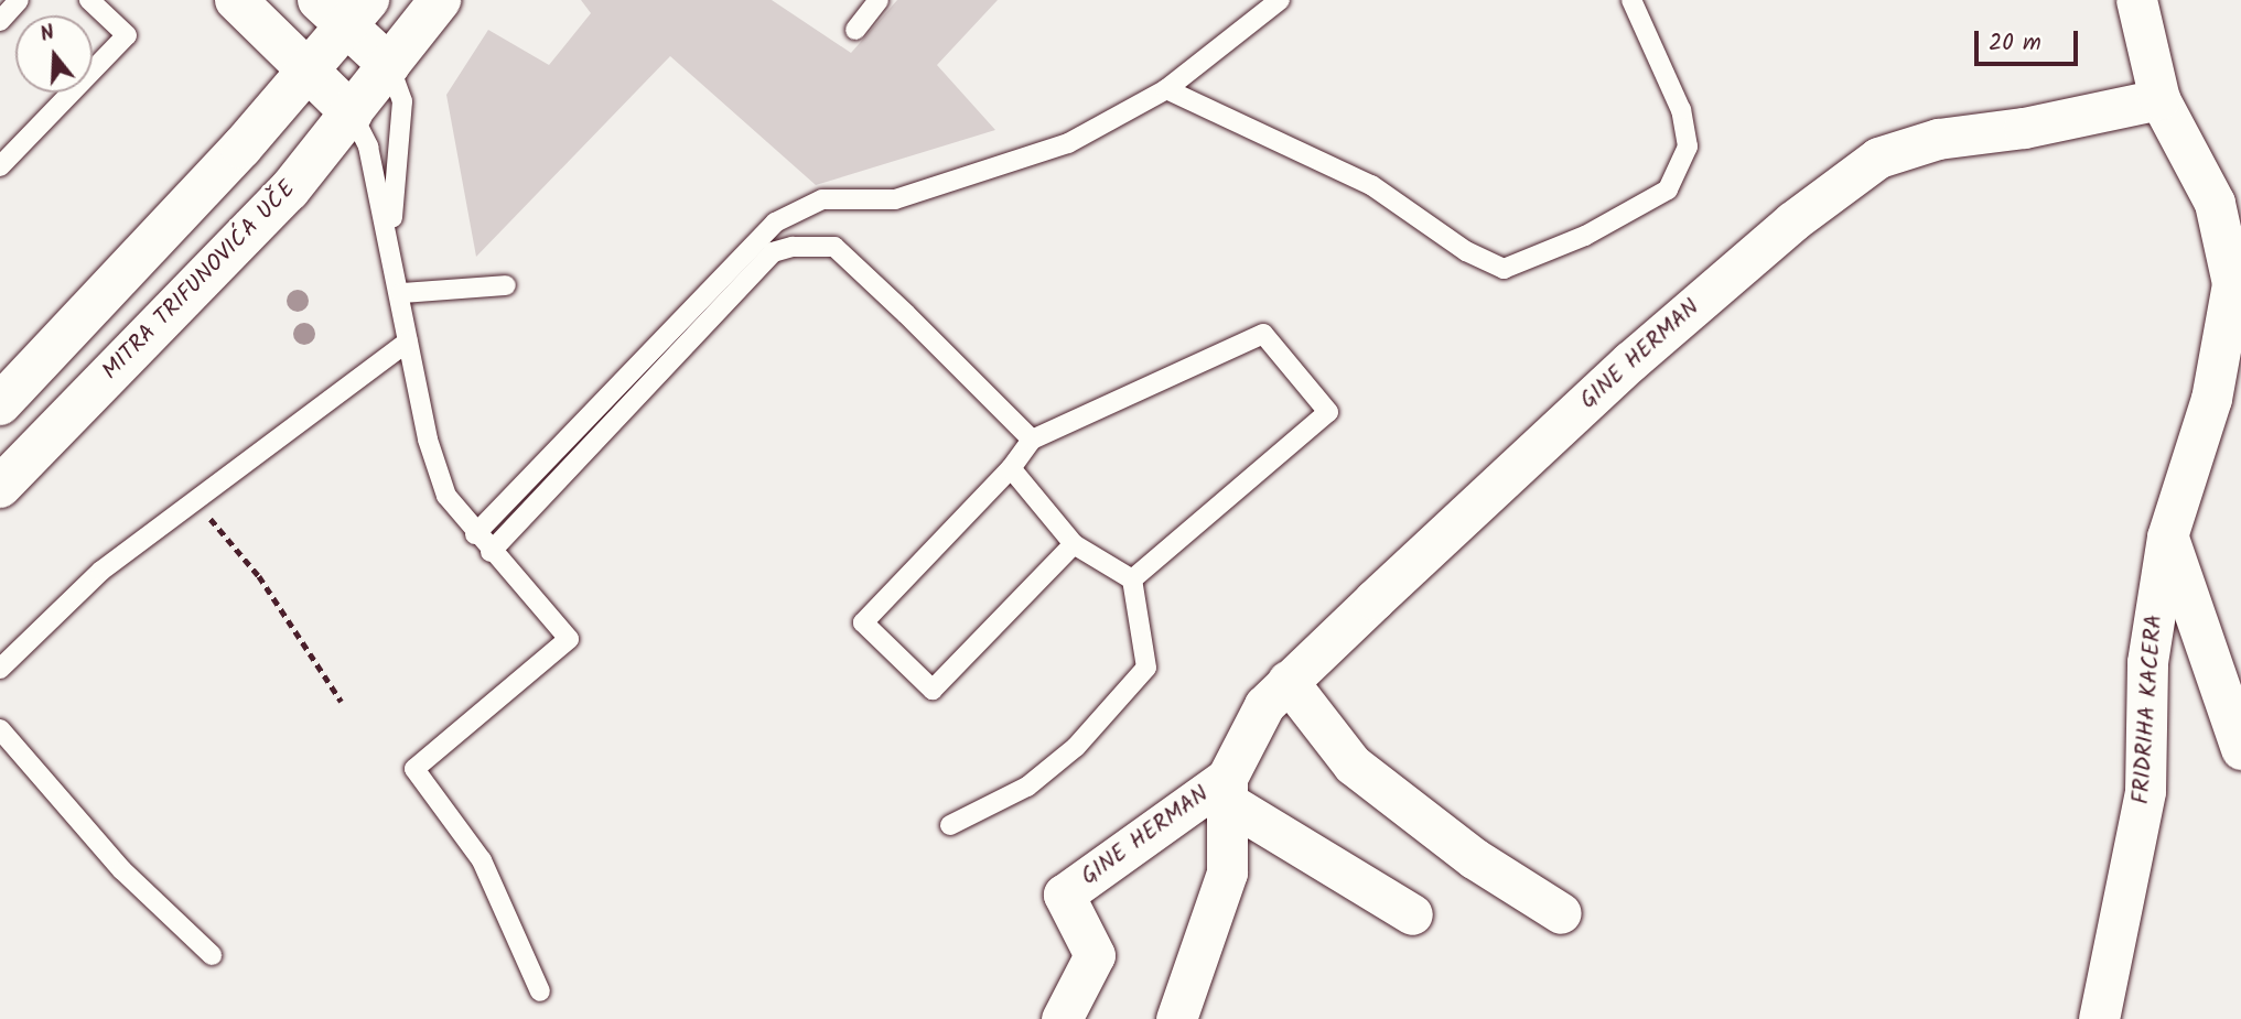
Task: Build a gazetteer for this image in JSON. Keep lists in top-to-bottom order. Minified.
{"streets":{"main road":["MITRA TRIFUNOVIĆA UČE"],"street":["GINE HERMAN","FRIDRIHA KACERA"]},"crossings":[["GINE HERMAN","FRIDRIHA KACERA"]],"scale_bar":"20 m","north":"top"}
